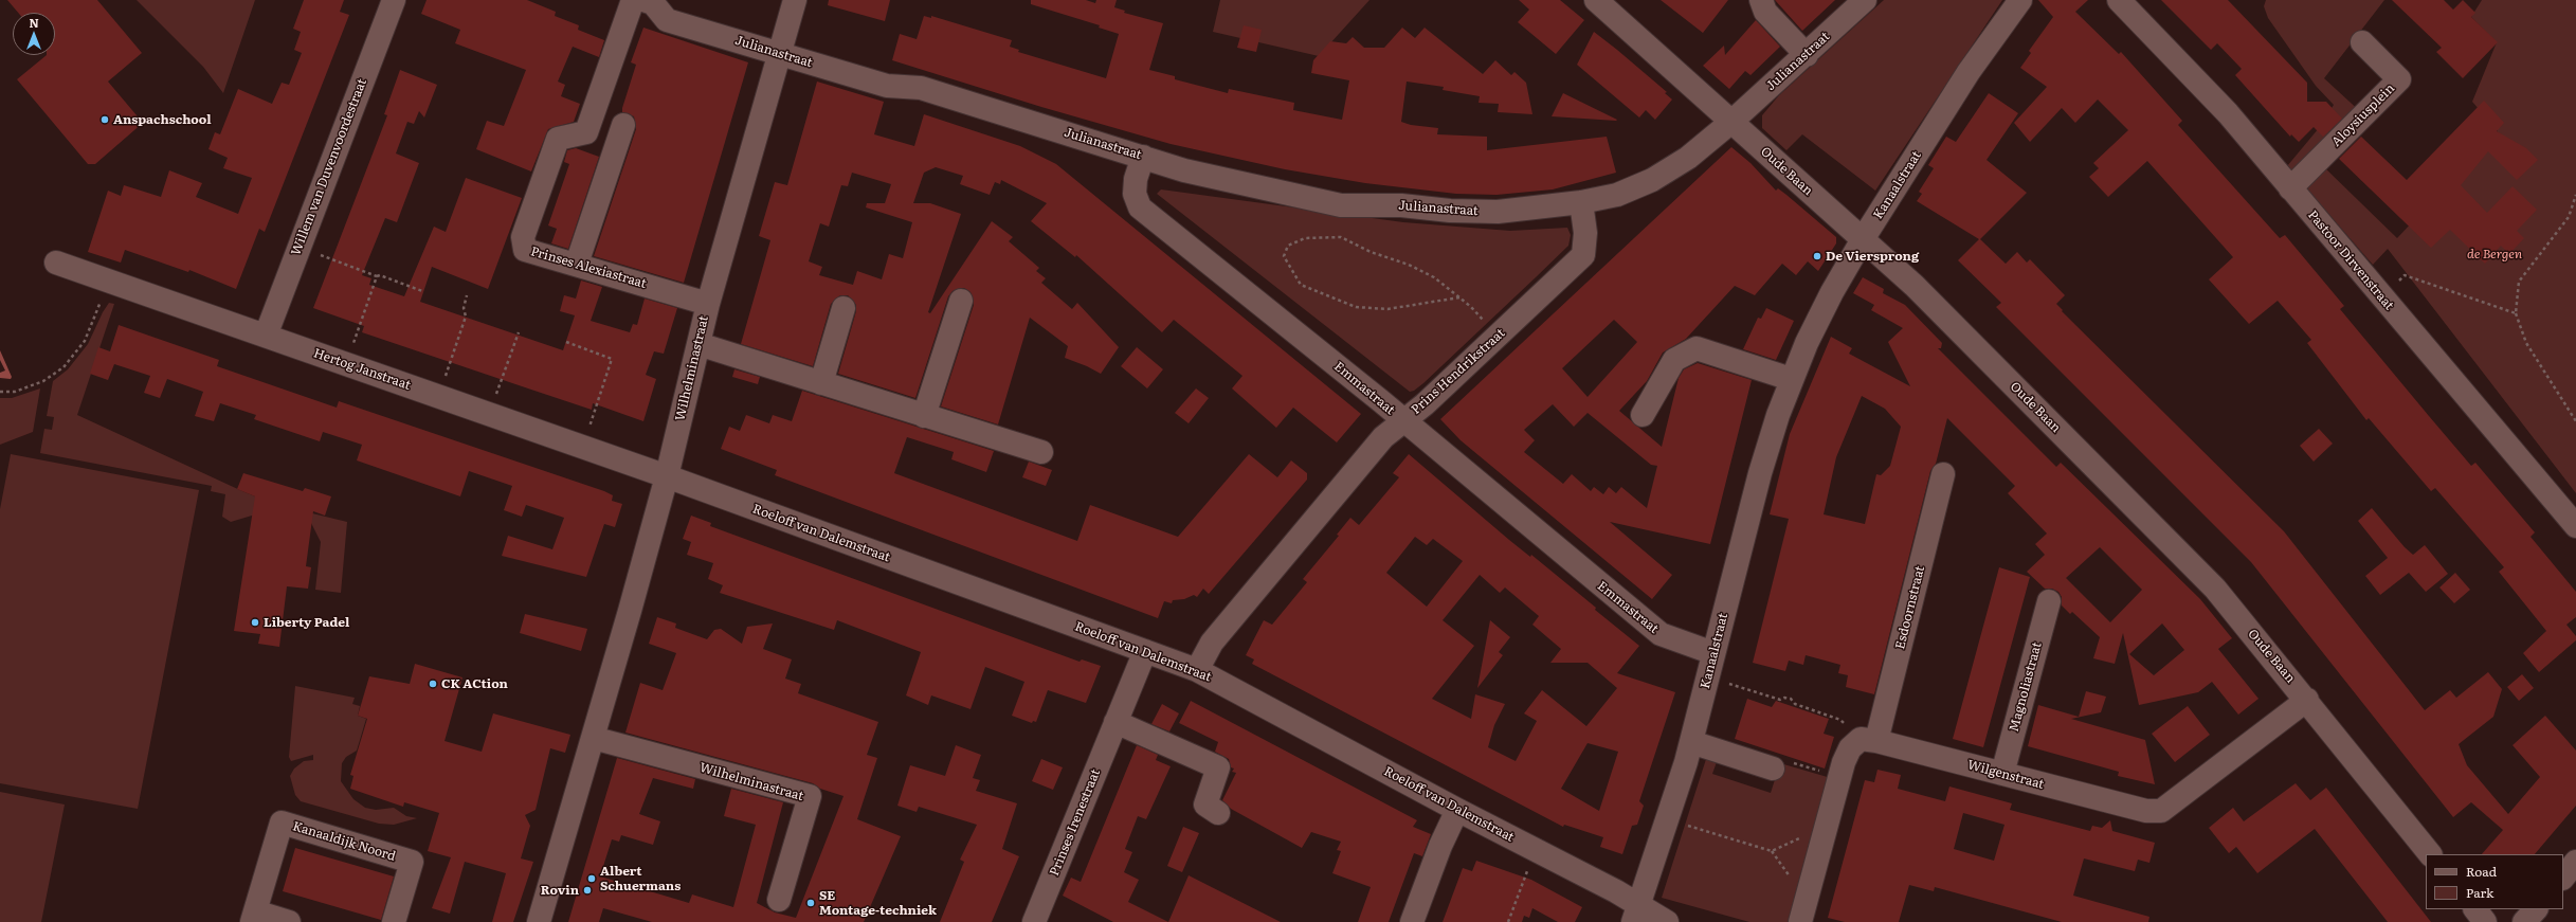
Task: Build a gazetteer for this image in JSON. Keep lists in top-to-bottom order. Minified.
{"streets":{"street":["Julianastraat","Aloysiusplein","Willem van Duvenvoordestraat","Oude Baan","Kanaalstraat","Pastoor Dirvenstraat","Prinses Alexiastraat","Wilhelminastraat","Hertog Janstraat","Prins Hendrikstraat","Emmastraat","Roeloff van Dalemstraat","Esdoornstraat","Magnoliastraat","Wilgenstraat","Prinses Irenestraat","Kanaaldijk Noord"]},"crossings":[["Julianastraat","Oude Baan"],["Julianastraat","Prinses Alexiastraat"],["Julianastraat","Wilhelminastraat"],["Julianastraat","Prins Hendrikstraat"],["Julianastraat","Emmastraat"],["Aloysiusplein","Pastoor Dirvenstraat"],["Willem van Duvenvoordestraat","Hertog Janstraat"],["Oude Baan","Kanaalstraat"],["Oude Baan","Wilgenstraat"],["Kanaalstraat","Emmastraat"],["Kanaalstraat","Roeloff van Dalemstraat"],["Prinses Alexiastraat","Wilhelminastraat"],["Wilhelminastraat","Hertog Janstraat"],["Wilhelminastraat","Roeloff van Dalemstraat"],["Hertog Janstraat","Roeloff van Dalemstraat"],["Prins Hendrikstraat","Emmastraat"],["Prins Hendrikstraat","Roeloff van Dalemstraat"],["Roeloff van Dalemstraat","Prinses Irenestraat"],["Esdoornstraat","Wilgenstraat"],["Magnoliastraat","Wilgenstraat"]],"parks":["de Bergen"],"places":["Anspachschool","De Viersprong","Liberty Padel","CK ACtion","Albert Schuermans","Rovin","SE Montage-techniek"],"legend":["Road","Park"],"north":"top"}
